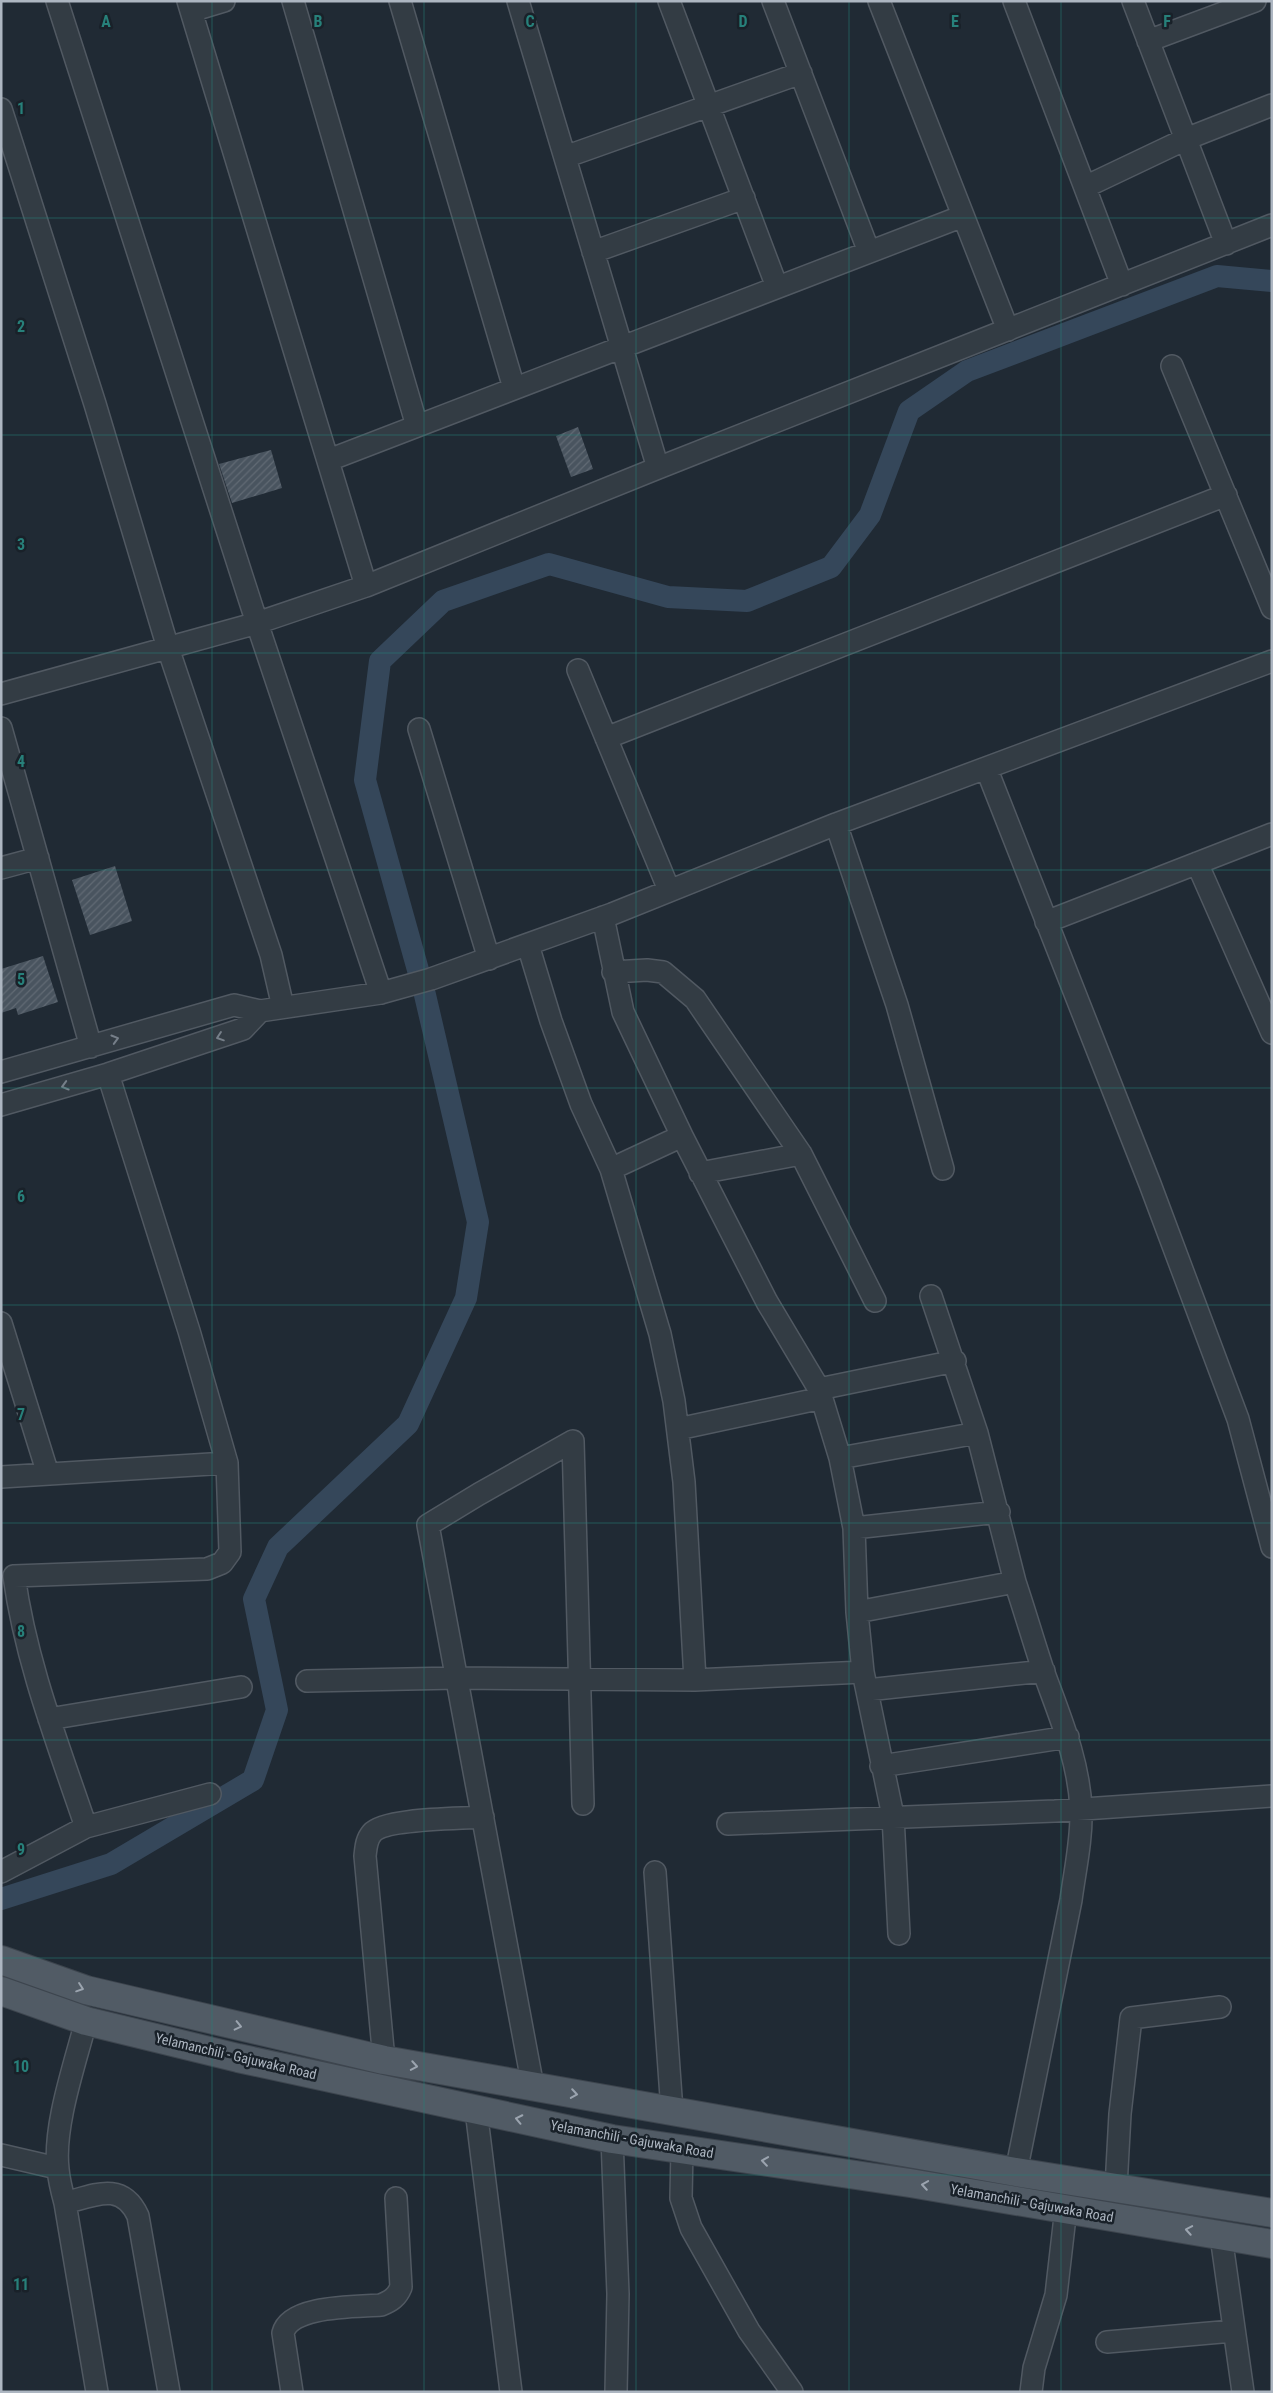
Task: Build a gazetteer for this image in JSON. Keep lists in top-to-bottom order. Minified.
{"streets":{"main road":["Yelamanchili - Gajuwaka Road"]},"grid":{"columns":["A","B","C","D","E","F"],"rows":["1","2","3","4","5","6","7","8","9","10","11"]}}
